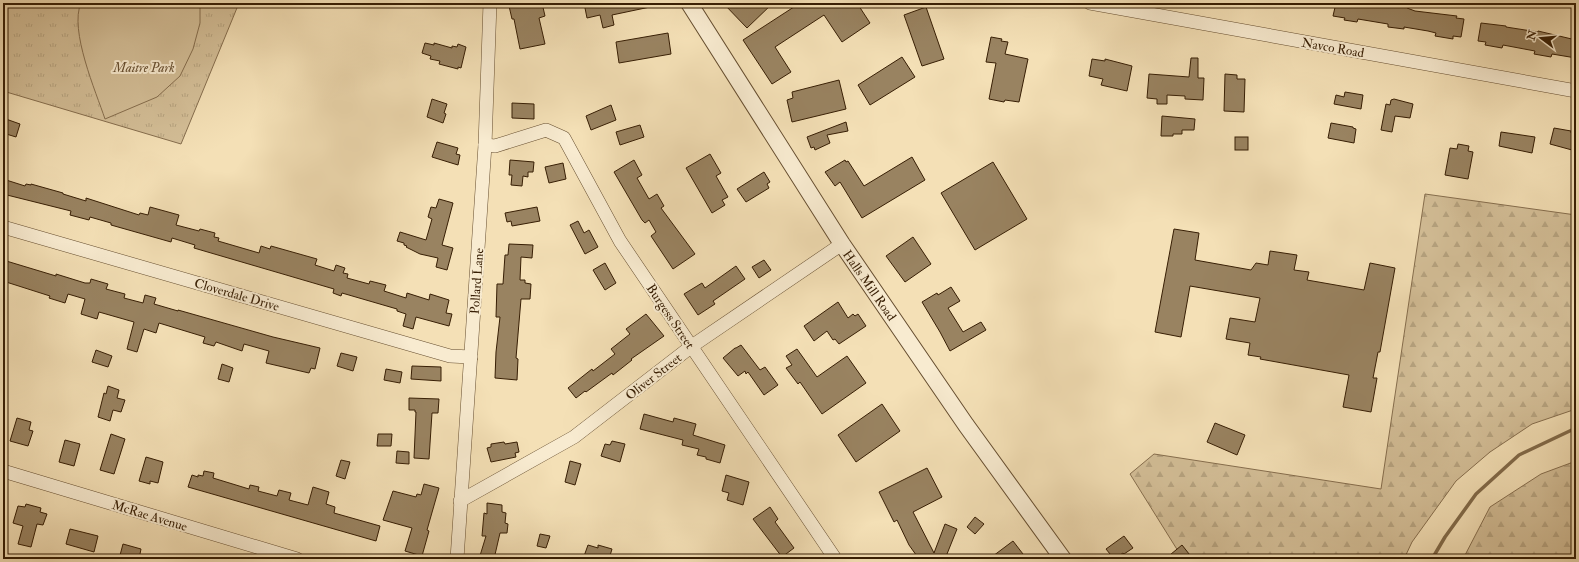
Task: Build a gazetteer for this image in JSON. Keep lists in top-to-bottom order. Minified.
{"streets":{"street":["Navco Road","Pollard Lane","Halls Mill Road","Cloverdale Drive","Burgess Street","Oliver Street","McRae Avenue"]},"crossings":[["Pollard Lane","Cloverdale Drive"],["Pollard Lane","Burgess Street"],["Pollard Lane","Oliver Street"],["Halls Mill Road","Oliver Street"],["Burgess Street","Oliver Street"]],"parks":["Maitre Park"],"north":"left"}
